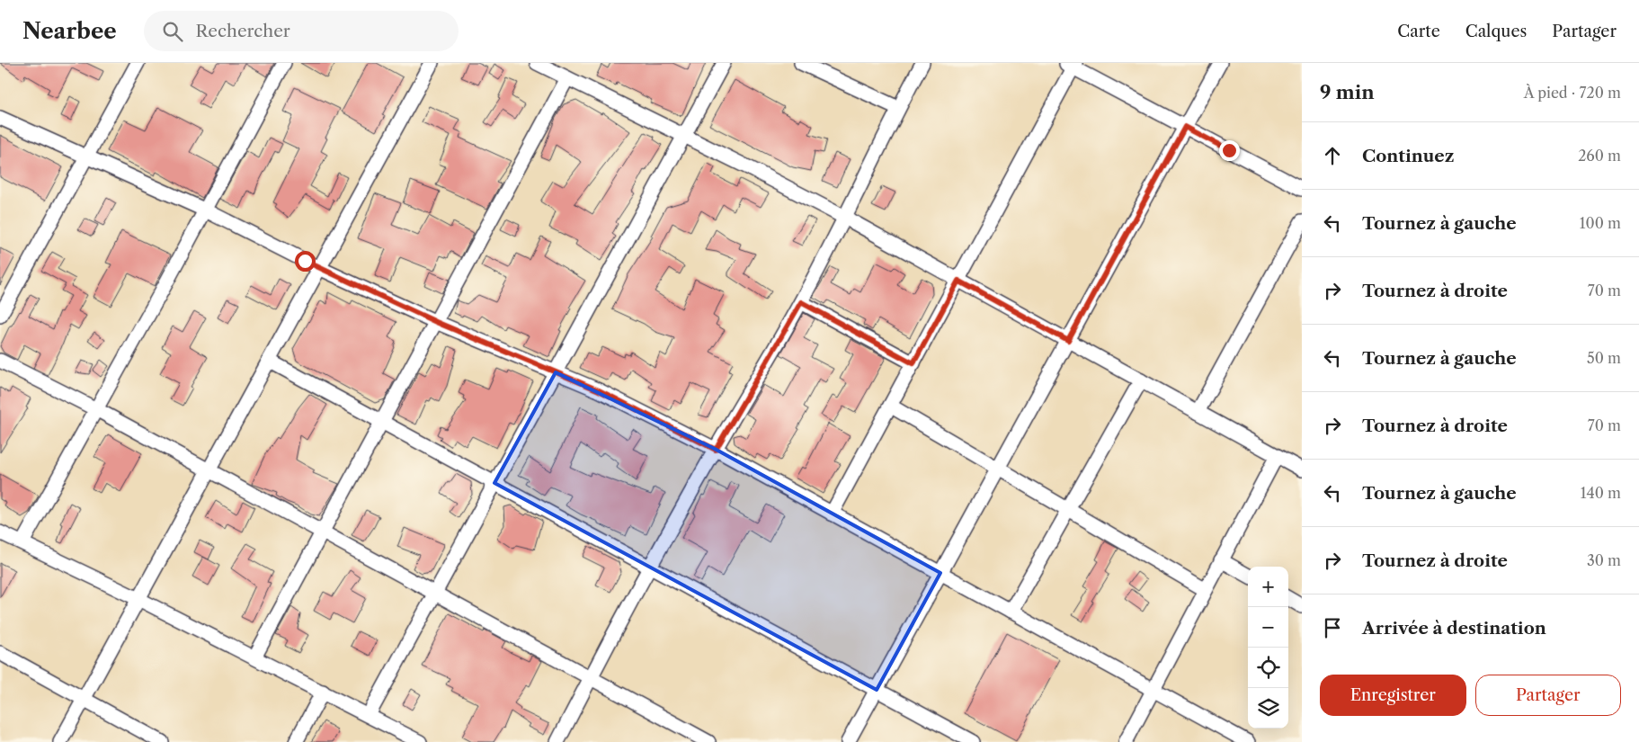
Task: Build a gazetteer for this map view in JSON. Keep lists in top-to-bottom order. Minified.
{"page":{"header":"Nearbee","search":"Rechercher","nav":["Carte","Calques","Partager"],"heading":["9 min","À pied · 720 m"],"list":[["Continuez","260 m"],["Tournez à gauche","100 m"],["Tournez à droite","70 m"],["Tournez à gauche","50 m"],["Tournez à droite","70 m"],["Tournez à gauche","140 m"],["Tournez à droite","30 m"],"Arrivée à destination"],"map_buttons":["+","−"],"buttons":["Enregistrer","Partager"]}}
